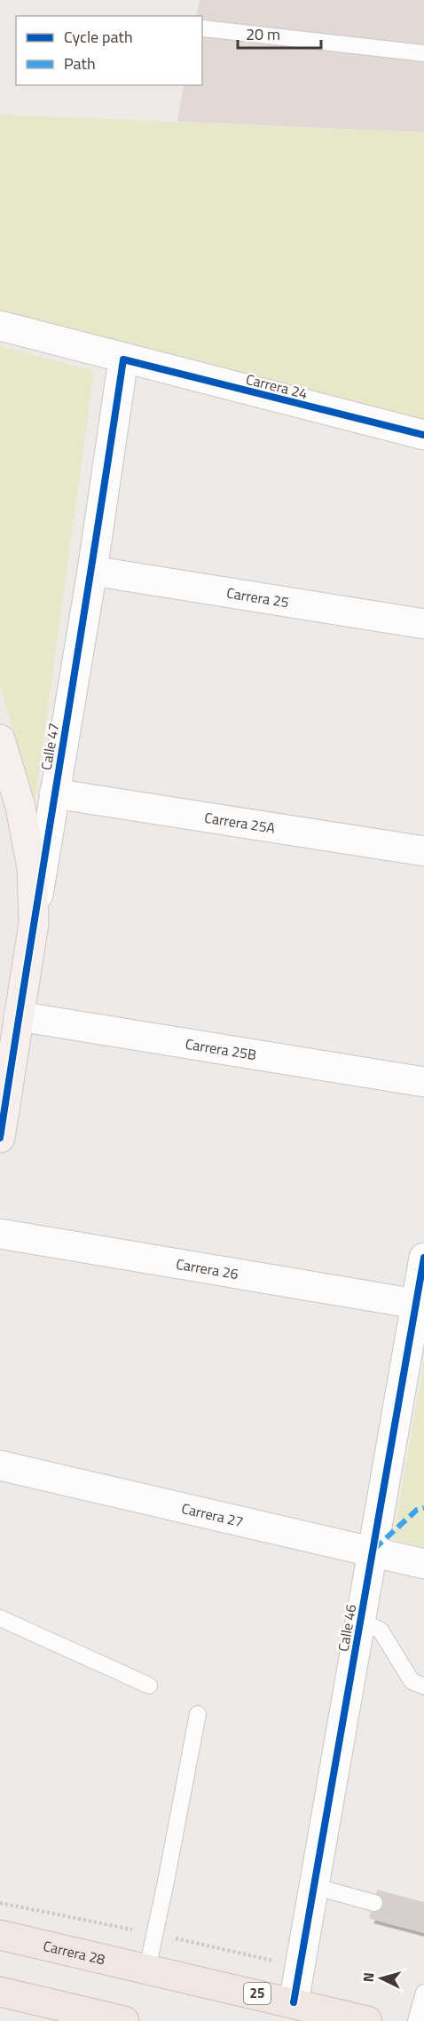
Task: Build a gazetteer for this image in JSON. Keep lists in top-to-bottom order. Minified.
{"streets":{"main road":["Calle 47","Carrera 28","25"],"street":["Carrera 24","Carrera 25","Carrera 25A","Carrera 25B","Carrera 26","Carrera 27","Calle 46"]},"crossings":[["Carrera 24","Calle 47"],["Carrera 25","Calle 47"],["Calle 47","Carrera 25A"],["Calle 47","Carrera 25B"],["Carrera 26","Calle 46"],["Carrera 27","Calle 46"],["Calle 46","25"],["Carrera 28","25"]],"legend":["Cycle path","Path"],"scale_bar":"20 m","north":"left"}
